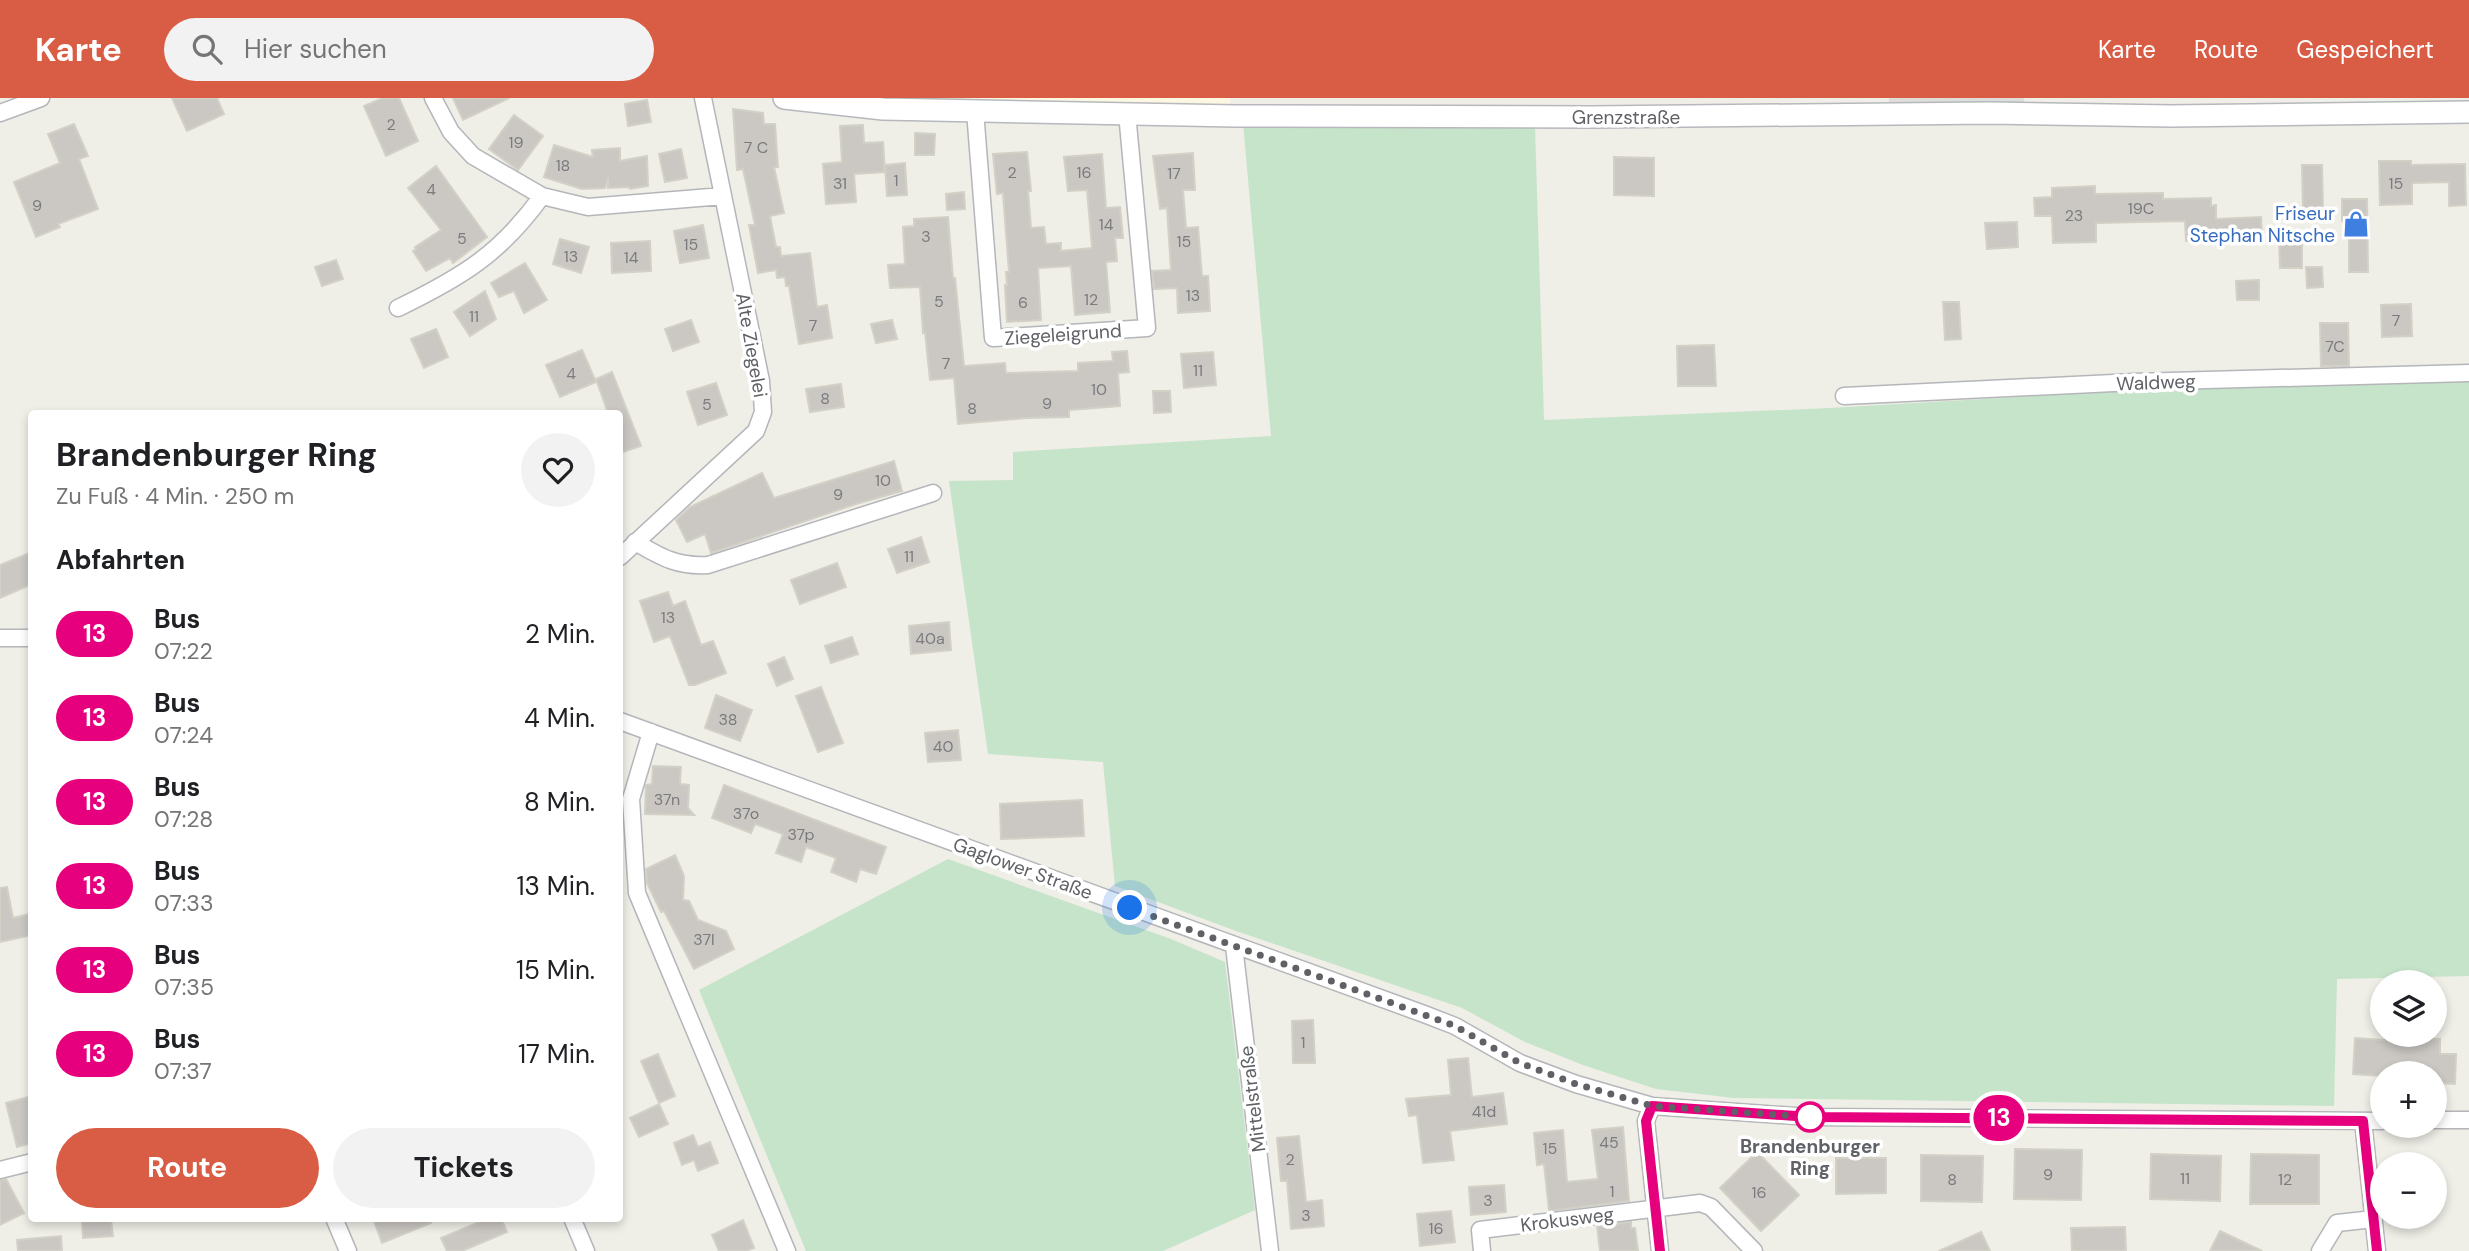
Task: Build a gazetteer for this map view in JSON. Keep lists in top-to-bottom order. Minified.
{"streets":{"street":["Grenzstraße","Ziegeleigrund","Alte Ziegelei","Waldweg","Gaglower Straße","Mittelstraße","Krokusweg"]},"crossings":[["Grenzstraße","Ziegeleigrund"],["Gaglower Straße","Mittelstraße"]],"places":{"shop":["Friseur Stephan Nitsche"],"other":["Brandenburger Ring"]},"lines":["bus line 13"],"house_numbers":["2","19","7 C","18","2","16","17","1","31","15","4","9","19C","23","14","3","5","15","15","13","14","13","12","5","6","11","7","7","7C","7","11","4","10","8","9","5","8","10","9","11","13","40a","38","40","37n","37o","37p","37l","1","41d","45","15","2","9","11","8","12","1","16","3","3","16"],"page":{"header":"Karte","search":"Hier suchen","nav":["Karte","Route","Gespeichert"],"on_map":"13","heading":[["Brandenburger Ring","Zu Fuß · 4 Min. · 250 m"],"Abfahrten"],"list":[{"mark":"13","name":"Bus","note":"07:22","value":"2 Min."},{"mark":"13","name":"Bus","note":"07:24","value":"4 Min."},{"mark":"13","name":"Bus","note":"07:28","value":"8 Min."},{"mark":"13","name":"Bus","note":"07:33","value":"13 Min."},{"mark":"13","name":"Bus","note":"07:35","value":"15 Min."},{"mark":"13","name":"Bus","note":"07:37","value":"17 Min."}],"map_buttons":["+","−"],"buttons":["Route","Tickets"]}}
